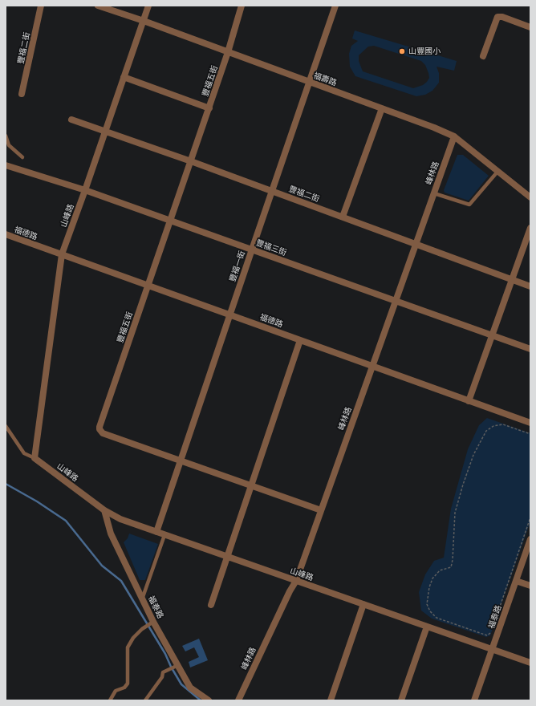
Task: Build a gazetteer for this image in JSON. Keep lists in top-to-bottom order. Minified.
{"streets":{"street":["豐福二街","福壽路","豐福五街","峰林路","山峰路","福德路","豐福三街","豐福一街","福泰路"]},"crossings":[["豐福二街","豐福五街"],["豐福二街","峰林路"],["豐福二街","山峰路"],["豐福二街","豐福一街"],["福壽路","豐福五街"],["福壽路","峰林路"],["福壽路","山峰路"],["福壽路","豐福一街"],["豐福五街","峰林路"],["豐福五街","福德路"],["豐福五街","豐福三街"],["豐福五街","豐福一街"],["峰林路","山峰路"],["峰林路","福德路"],["峰林路","豐福三街"],["山峰路","福德路"],["山峰路","豐福三街"],["山峰路","豐福一街"],["山峰路","福泰路"],["福德路","豐福一街"],["豐福三街","豐福一街"]],"places":["山豐國小"]}
